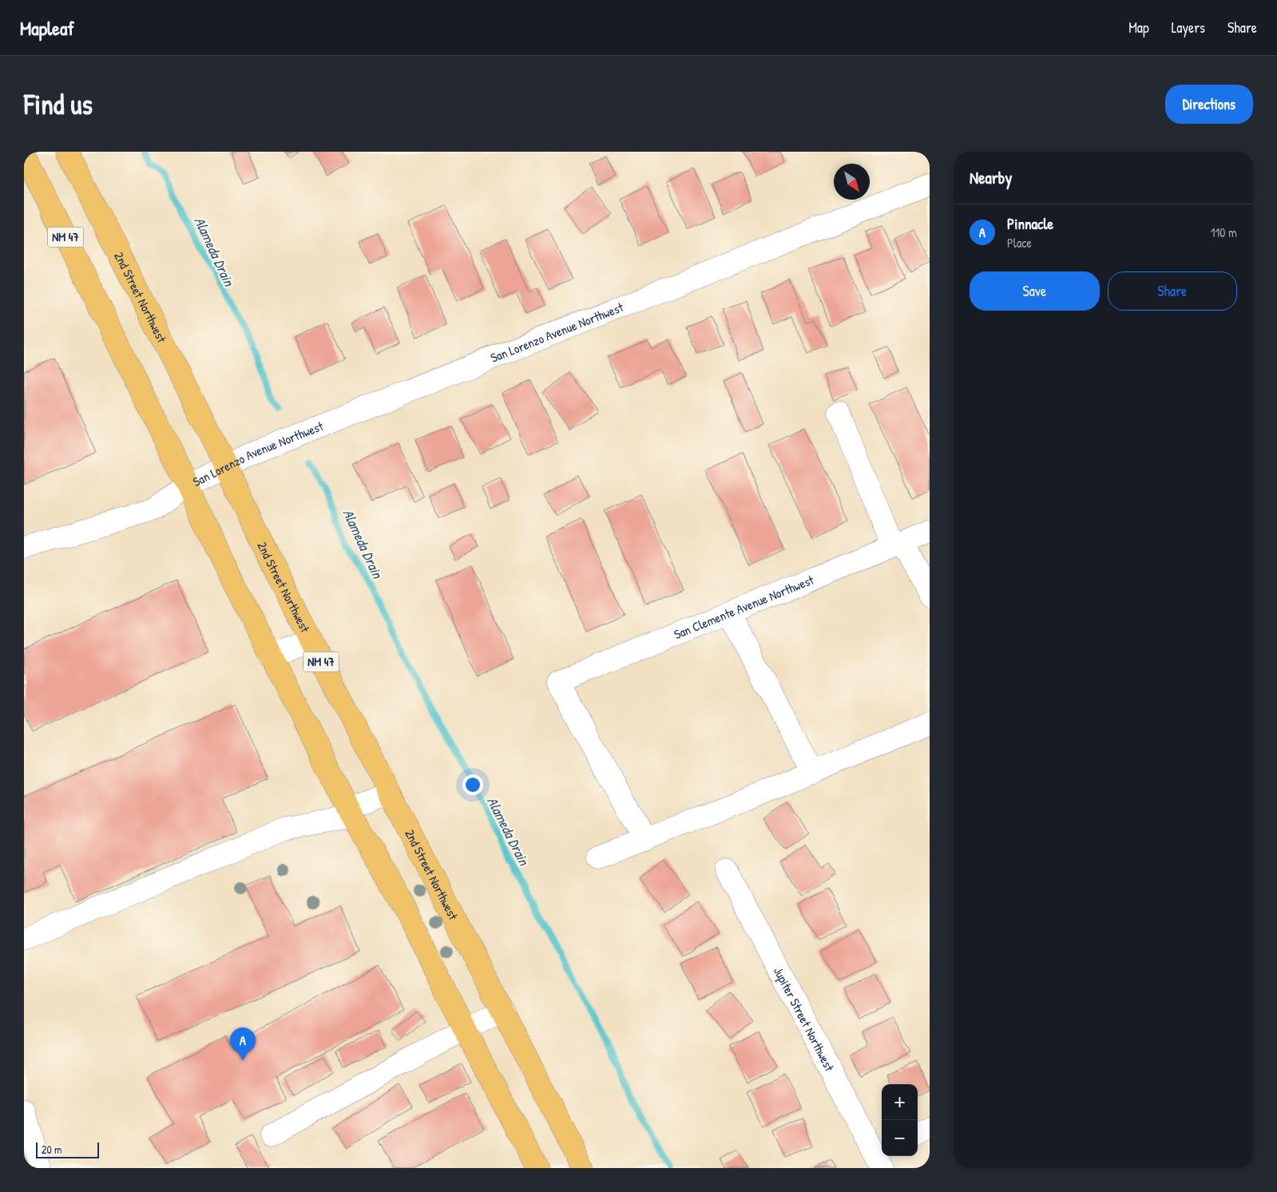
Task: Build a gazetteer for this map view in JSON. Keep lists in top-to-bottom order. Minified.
{"streets":{"main road":["NM 47","2nd Street Northwest"],"street":["San Lorenzo Avenue Northwest","San Clemente Avenue Northwest","Jupiter Street Northwest"]},"crossings":[["NM 47","San Lorenzo Avenue Northwest"],["2nd Street Northwest","San Lorenzo Avenue Northwest"]],"water":["Alameda Drain"],"scale_bar":"20 m","north":"bottom right","page":{"header":"Mapleaf","nav":["Map","Layers","Share"],"buttons":["Directions",["Save","Share"]],"title":"Find us","heading":"Nearby","list":[{"mark":"A","name":"Pinnacle","note":"Place","value":"110 m"}],"pins":"A","map_buttons":["+","−"],"scale":"20 m"}}
